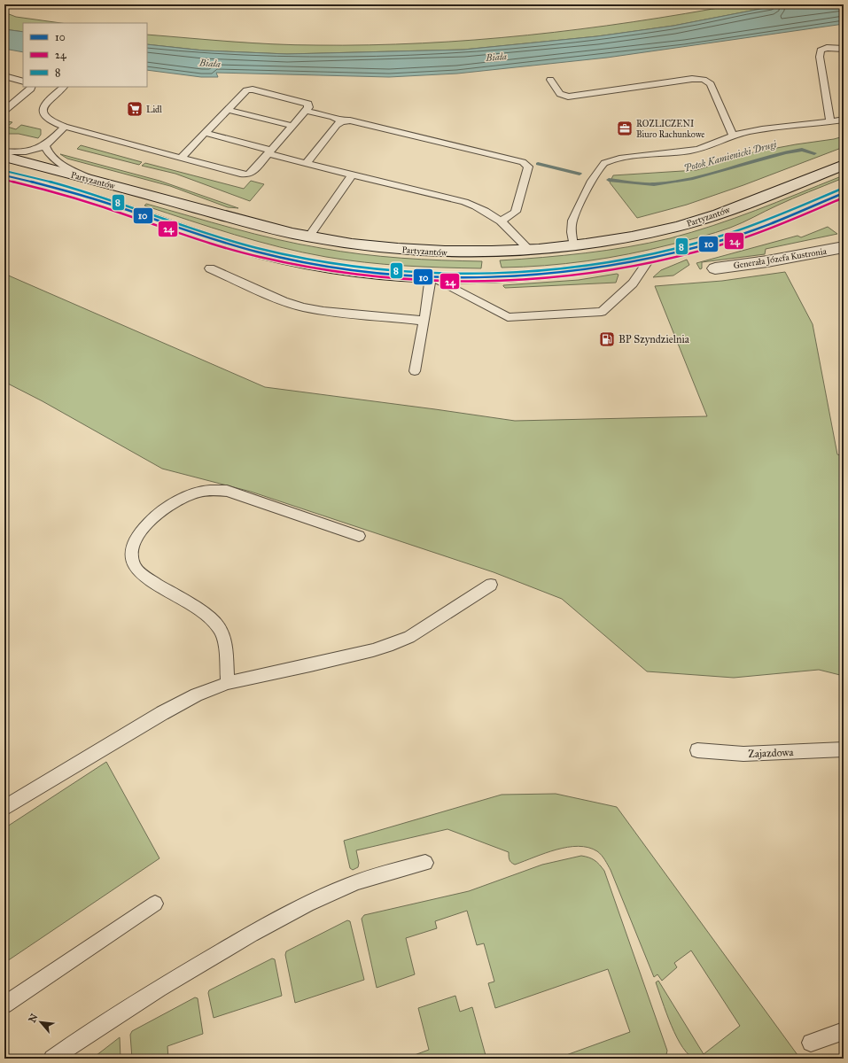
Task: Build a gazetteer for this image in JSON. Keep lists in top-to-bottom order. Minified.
{"streets":{"main road":["Partyzantów","Generała Józefa Kustronia"],"lane":["Zajazdowa"]},"water":["Biała","Potok Kamienicki Drugi"],"places":{"supermarket":["Lidl"],"office":["ROZLICZENI Biuro Rachunkowe"],"fuel station":["BP Szyndzielnia"]},"lines":["transit line 8","transit line 10","transit line 24"],"legend":["10","24","8"],"north":"top left"}
